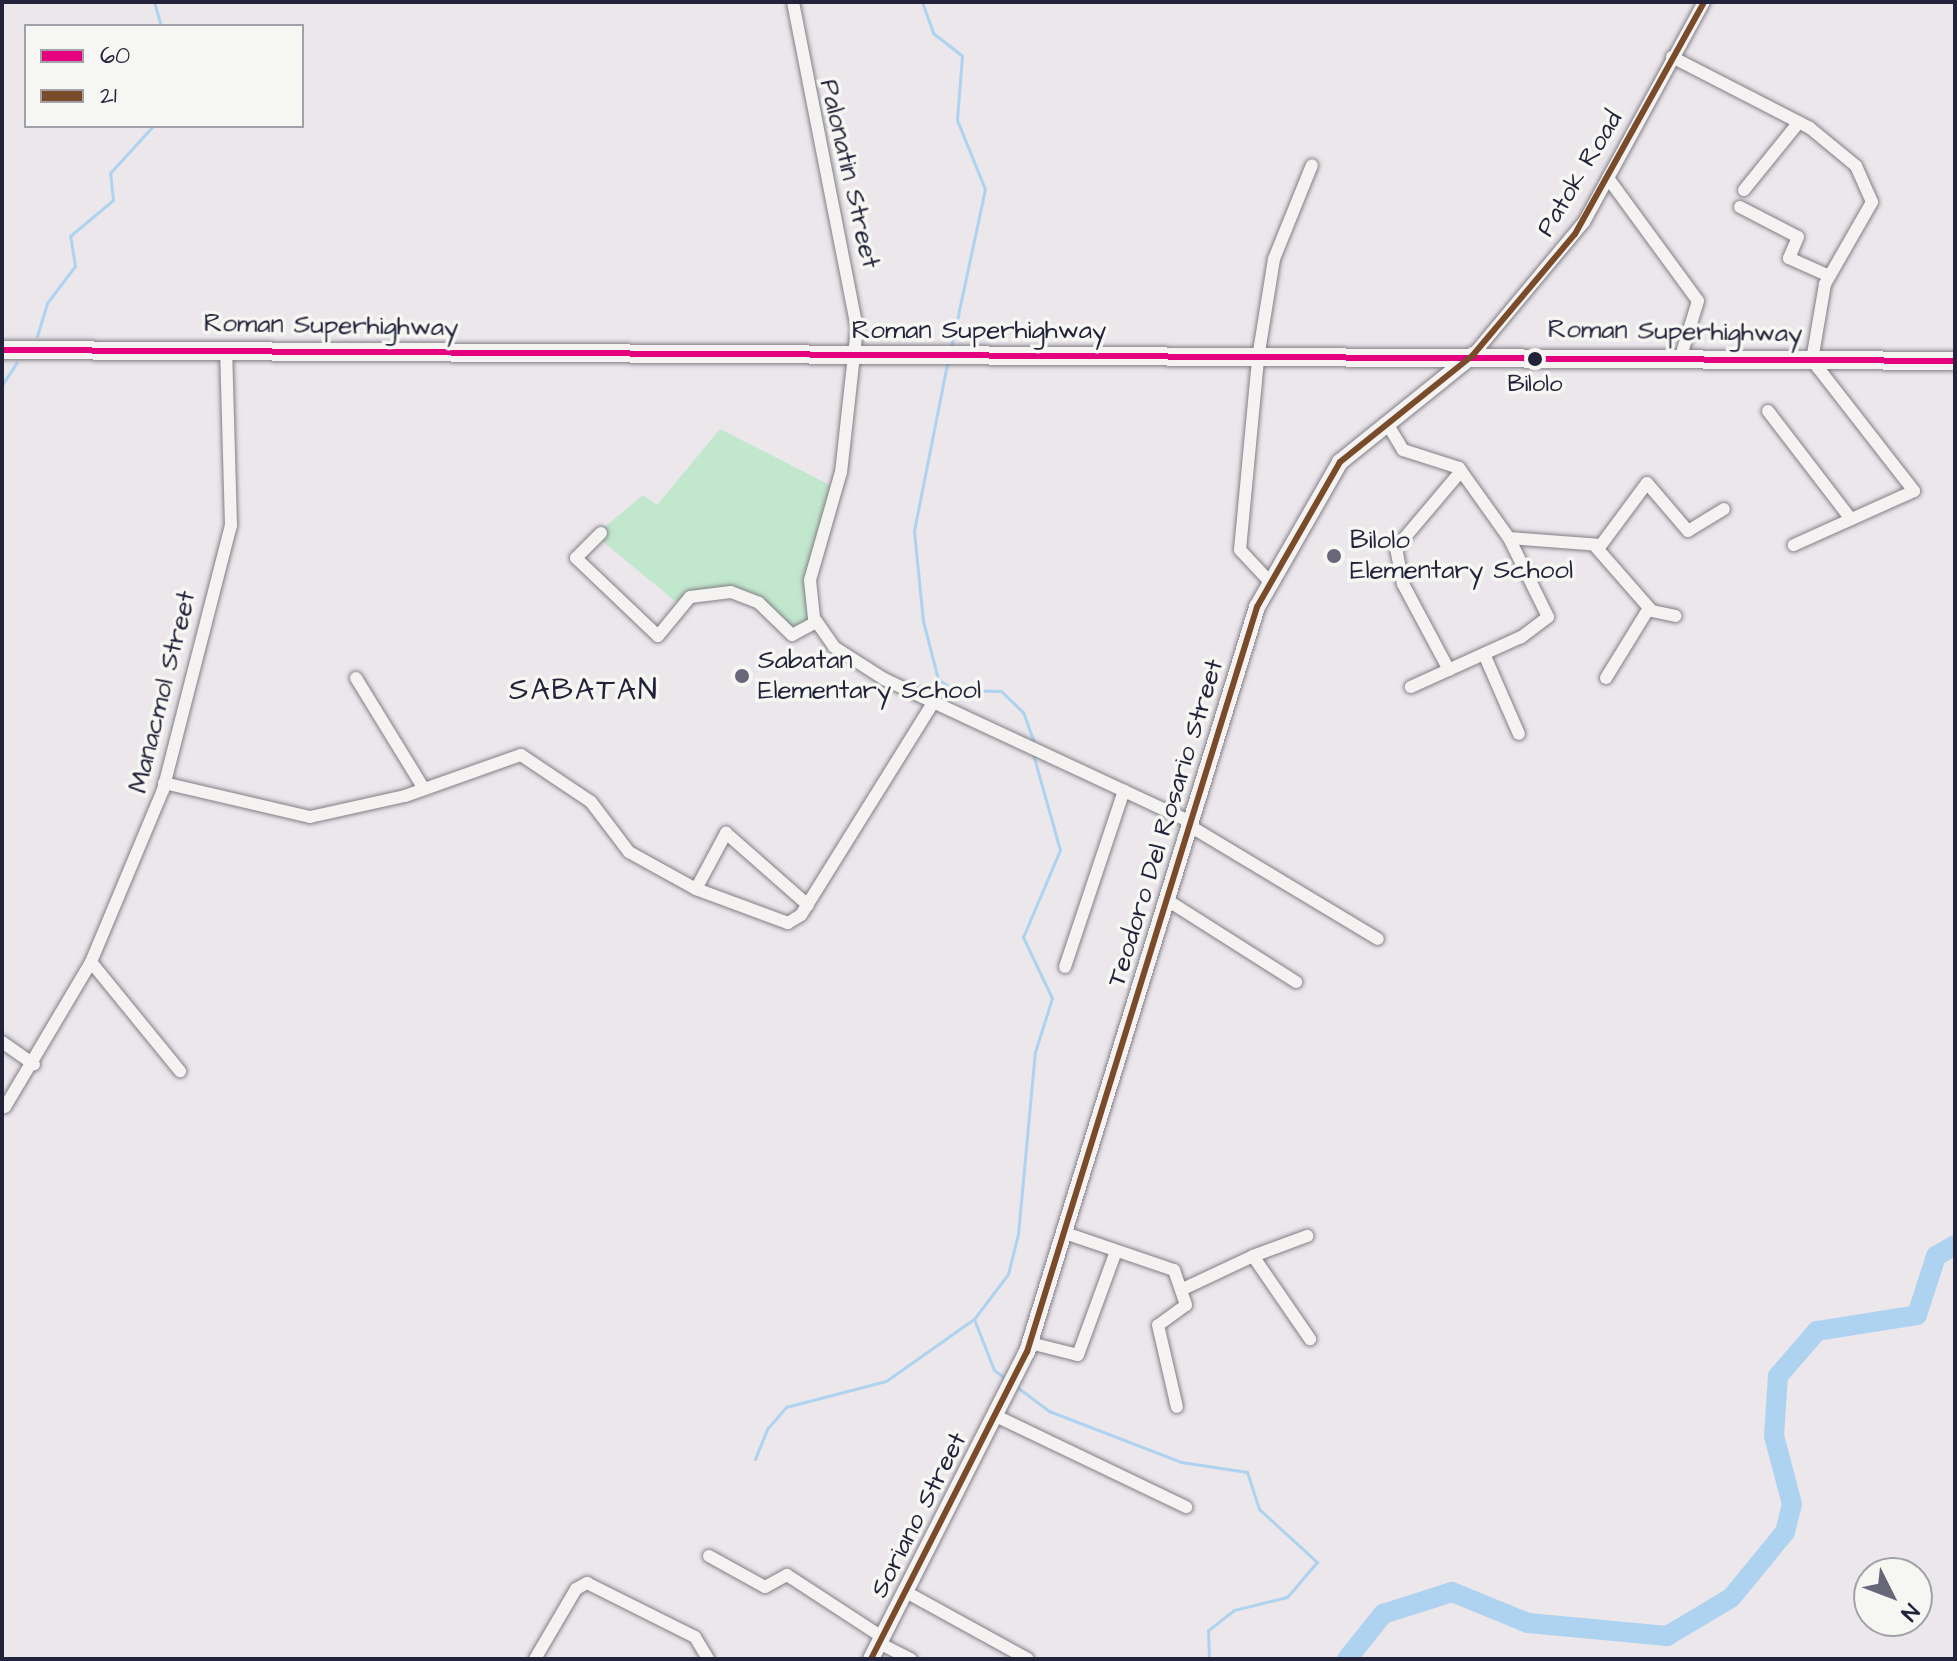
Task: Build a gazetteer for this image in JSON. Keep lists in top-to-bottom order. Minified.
{"streets":{"main road":["Roman Superhighway","Teodoro Del Rosario Street","Soriano Street"],"street":["Palonatin Street","Patok Road","Manacmol Street"]},"crossings":[["Palonatin Street","Roman Superhighway"],["Patok Road","Roman Superhighway"],["Patok Road","Teodoro Del Rosario Street"],["Roman Superhighway","Manacmol Street"],["Roman Superhighway","Teodoro Del Rosario Street"],["Teodoro Del Rosario Street","Soriano Street"]],"districts":["SABATAN"],"places":["Bilolo","Bilolo Elementary School","Sabatan Elementary School"],"lines":["transit line 21","transit line 60"],"legend":["60","21"],"north":"bottom right"}
